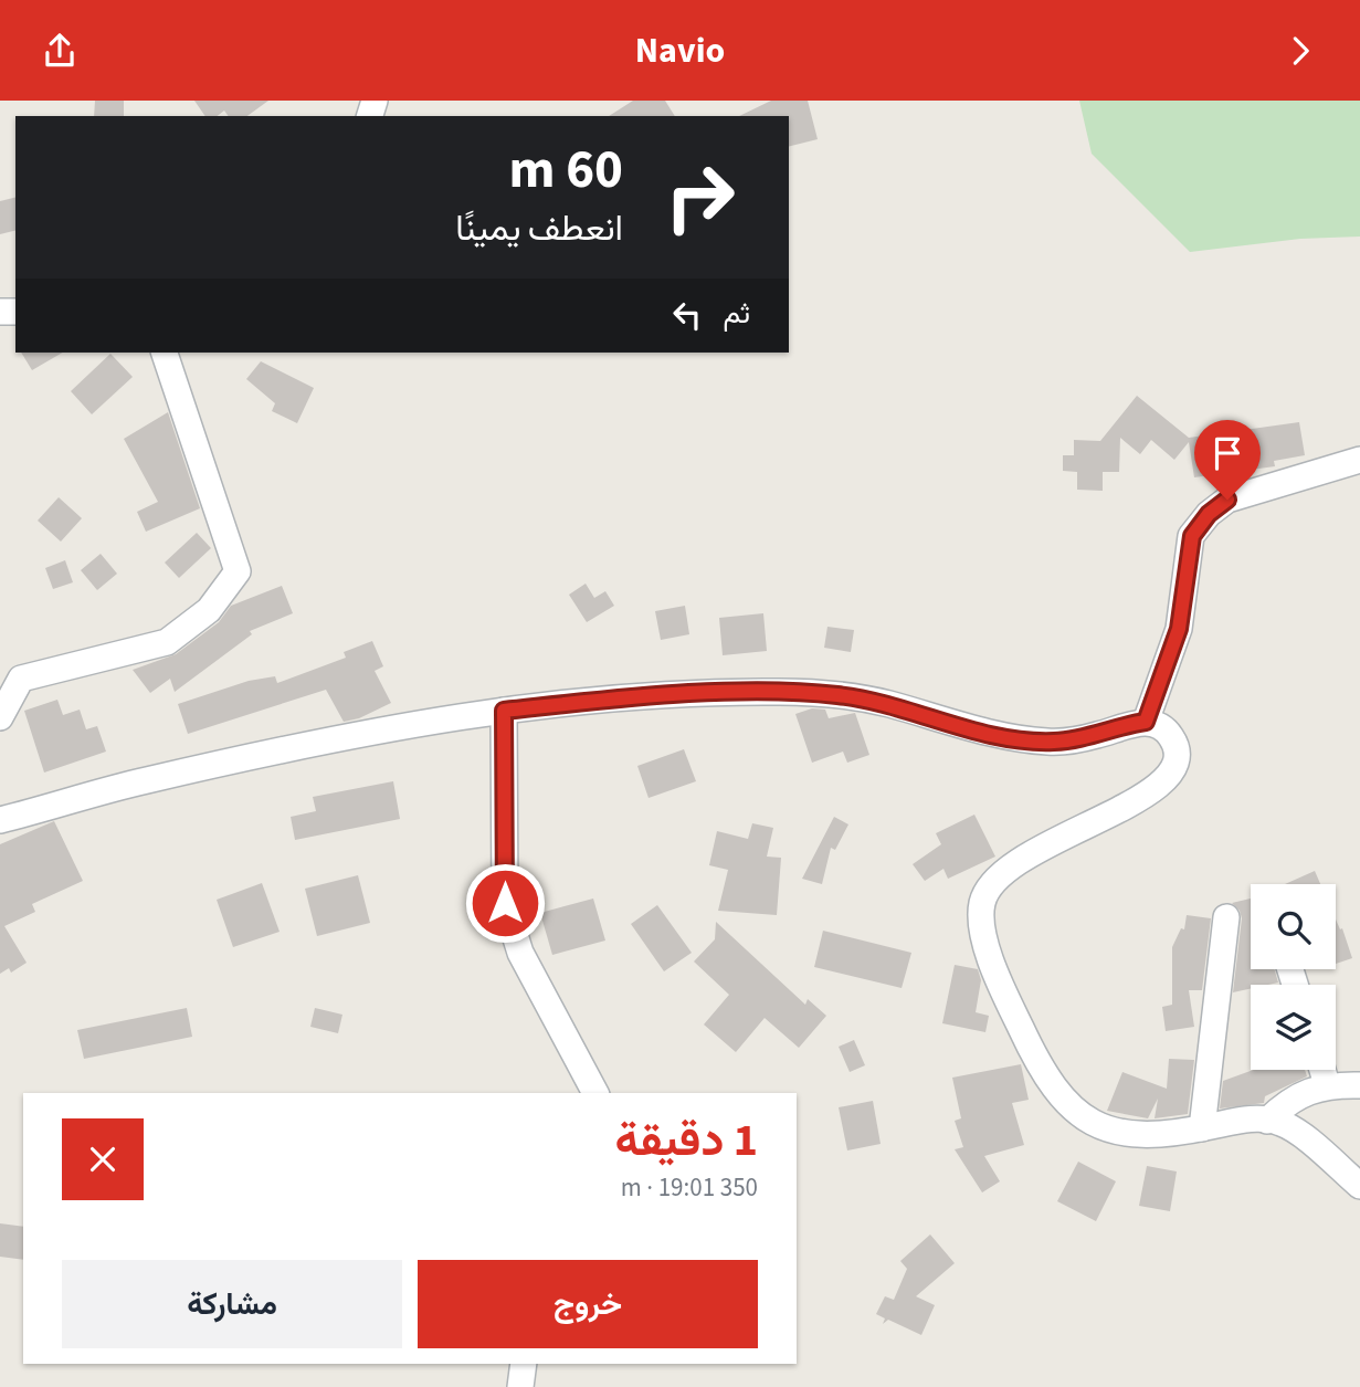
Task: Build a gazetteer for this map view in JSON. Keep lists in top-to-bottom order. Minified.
{"page":{"header":"Navio","turn":["60 m","انعطف يمينًا"],"then":"ثم","heading":["1 دقيقة","350 m · 19:01"],"buttons":["خروج","مشاركة"]}}
